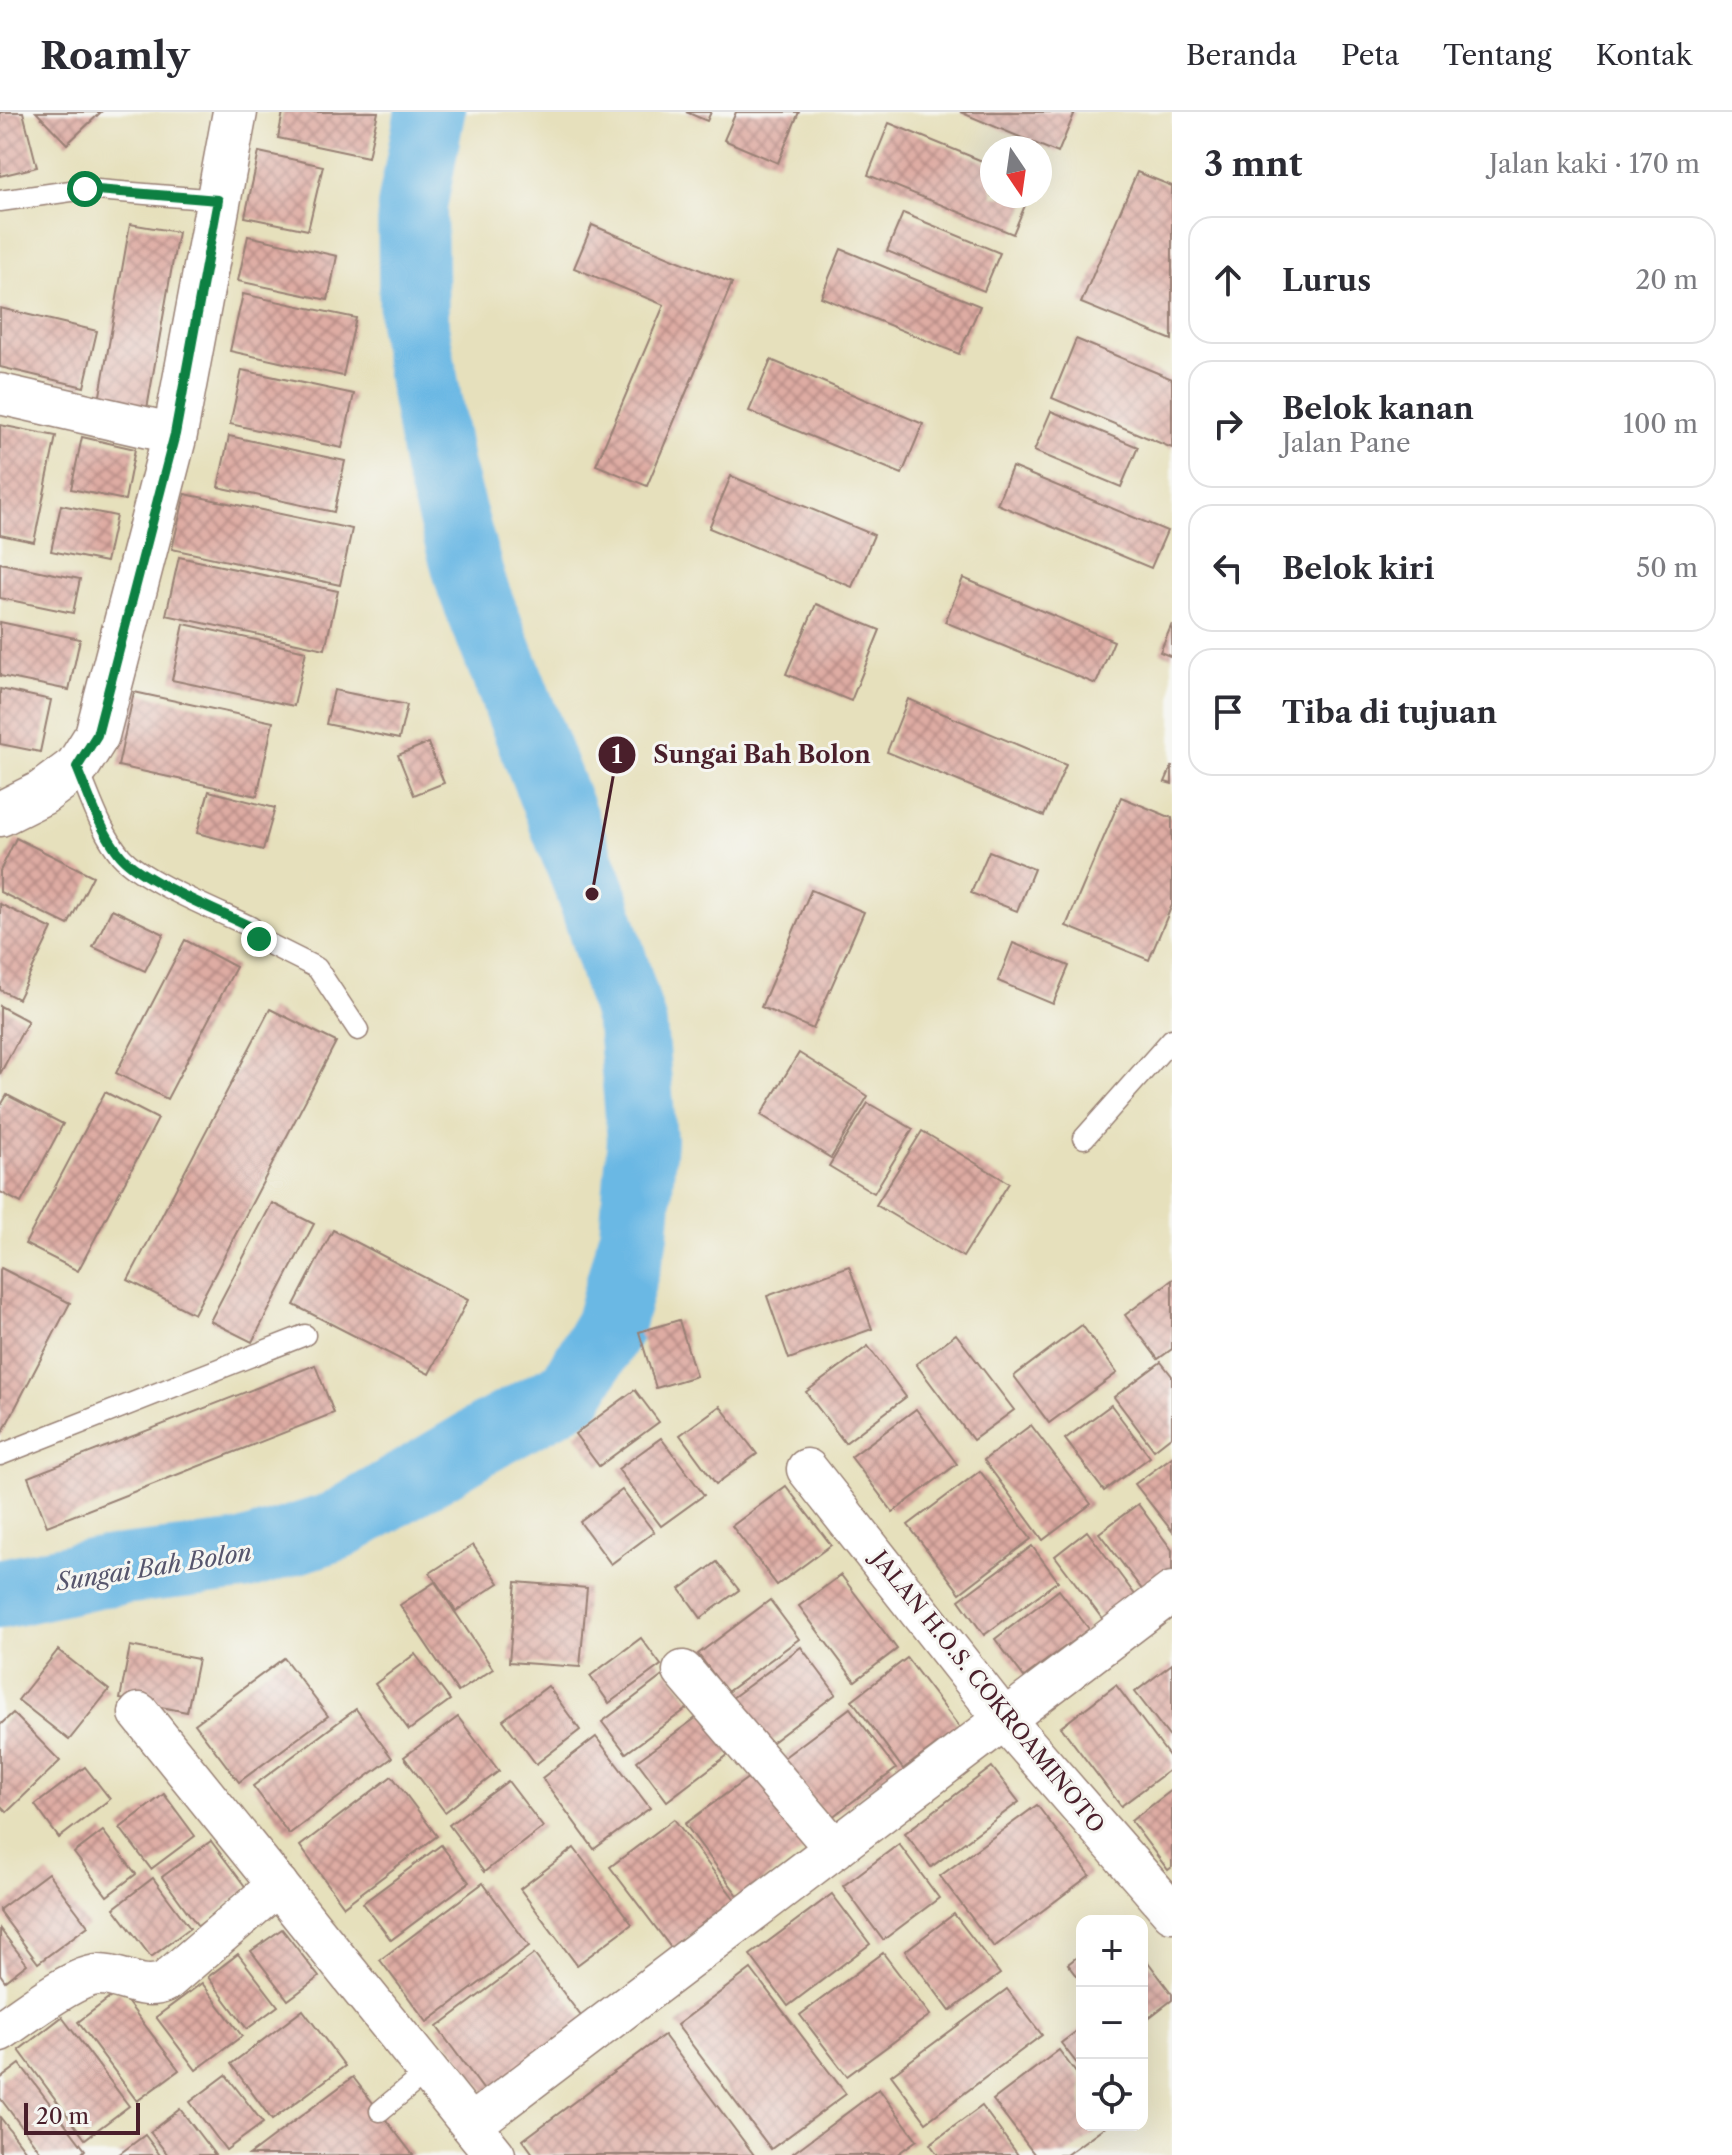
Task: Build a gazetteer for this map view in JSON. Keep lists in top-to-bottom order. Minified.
{"streets":{"street":["JALAN H.O.S. COKROAMINOTO"]},"water":["Sungai Bah Bolon"],"places":["Sungai Bah Bolon"],"scale_bar":"20 m","north":"bottom","page":{"header":"Roamly","nav":["Beranda","Peta","Tentang","Kontak"],"heading":["3 mnt","Jalan kaki · 170 m"],"list":[["Lurus","20 m"],["Belok kanan","Jalan Pane","100 m"],["Belok kiri","50 m"],"Tiba di tujuan"],"map_buttons":["+","−"],"scale":"20 m"}}
